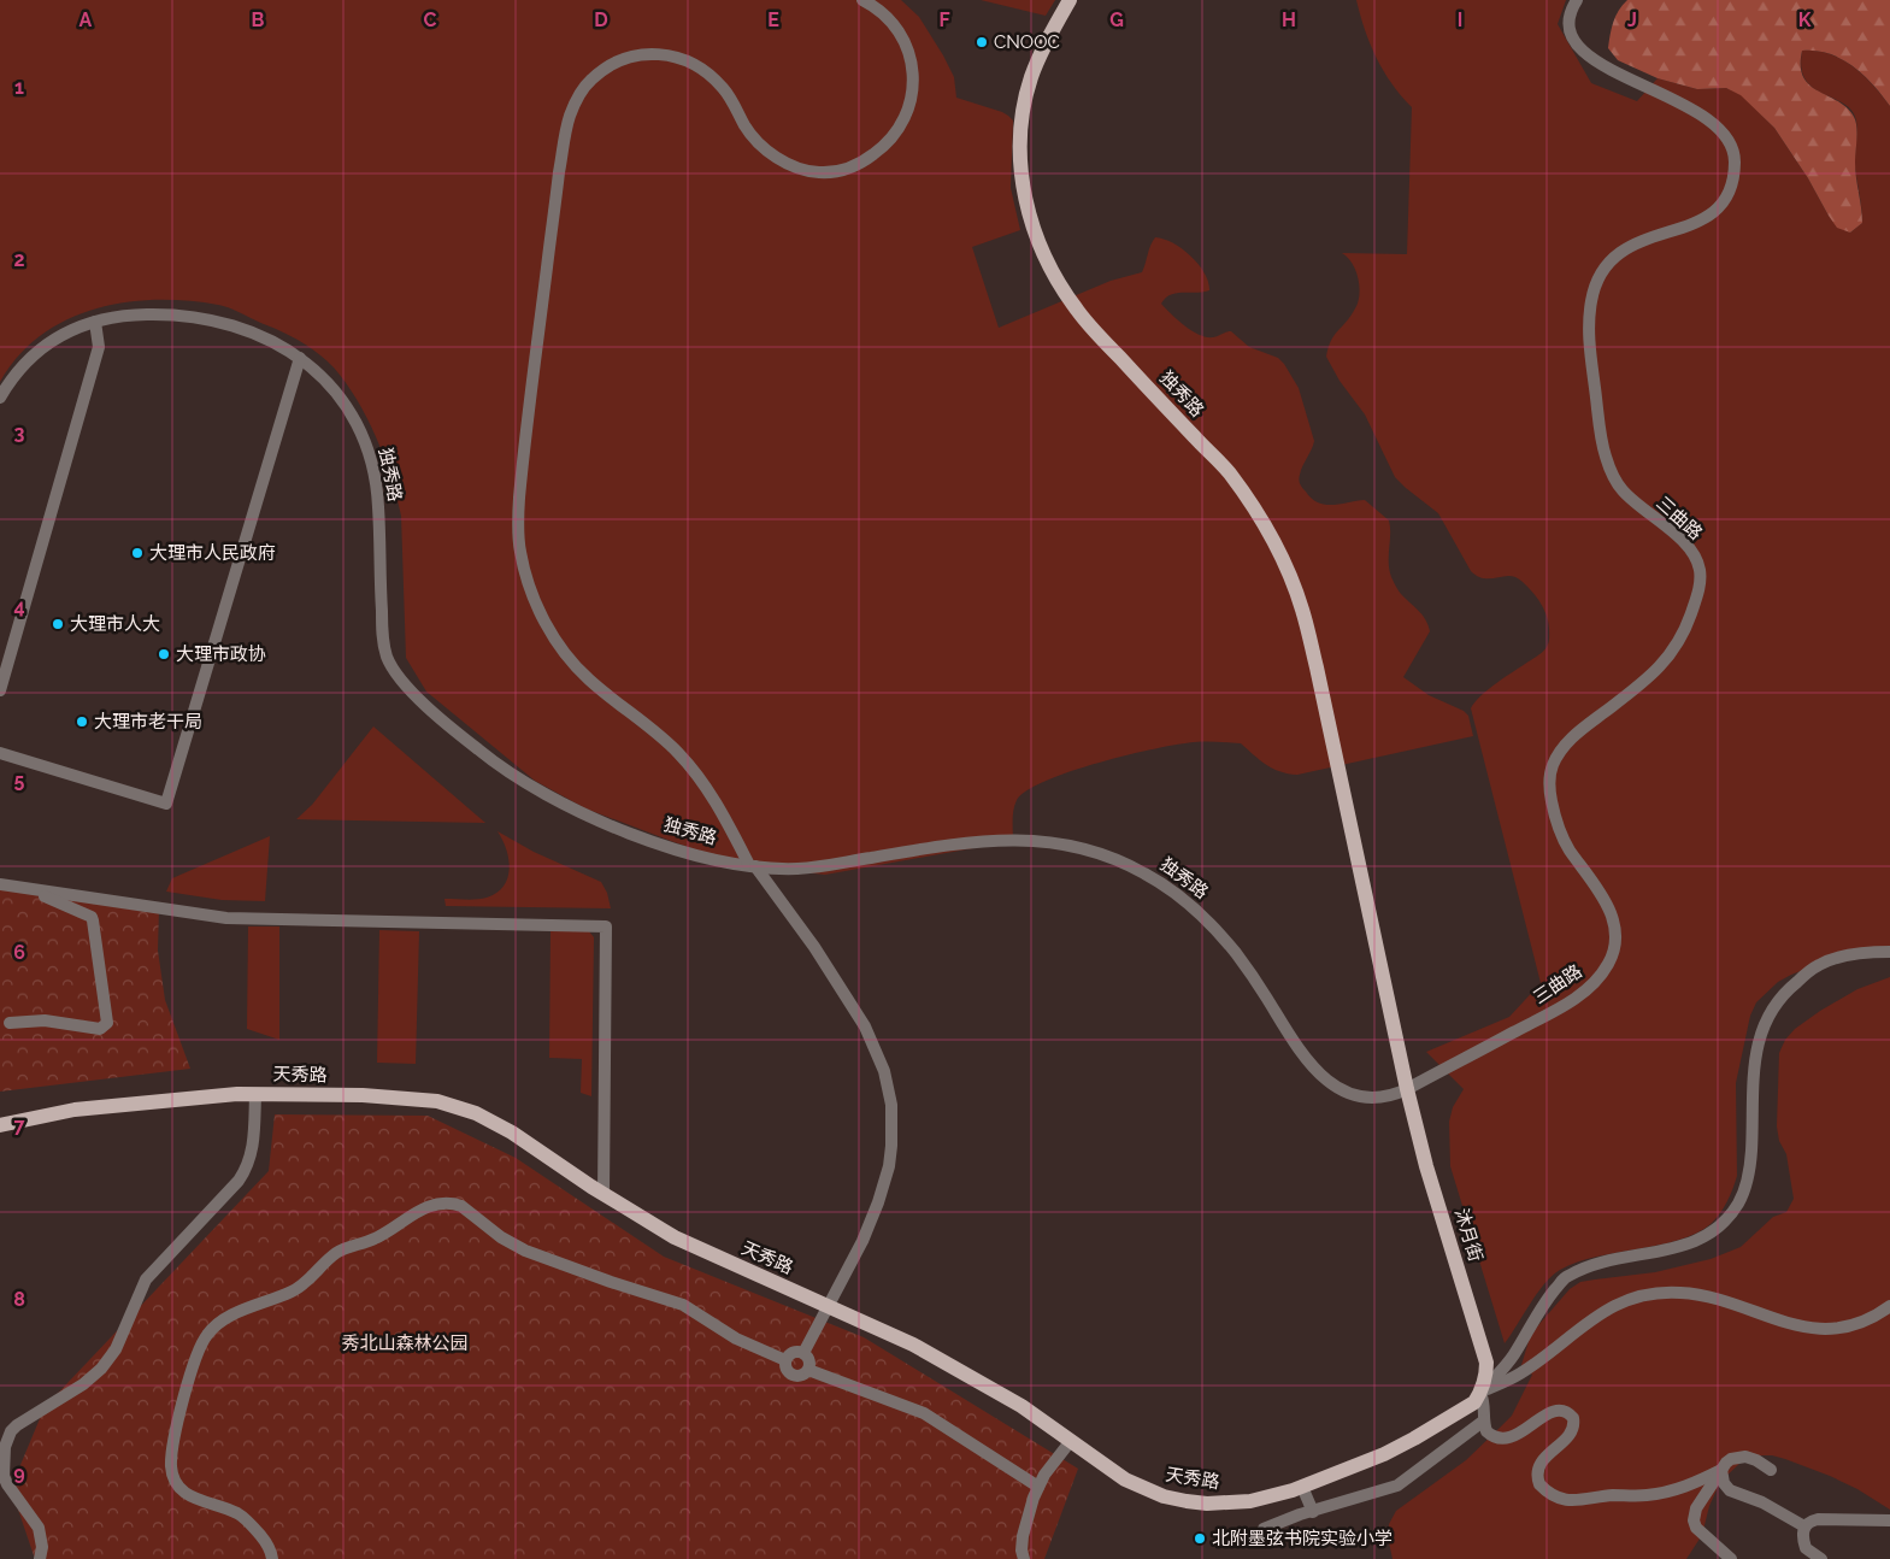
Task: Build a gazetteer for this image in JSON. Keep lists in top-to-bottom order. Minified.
{"streets":{"main road":["独秀路","天秀路","沐月街"],"street":["三曲路"]},"crossings":[["独秀路","三曲路"],["独秀路","沐月街"],["三曲路","沐月街"],["天秀路","沐月街"]],"parks":["秀北山森林公园"],"places":["CNOOC","大理市人民政府","大理市人大","大理市政协","大理市老干局","北附墨弦书院实验小学"],"grid":{"columns":["A","B","C","D","E","F","G","H","I","J","K"],"rows":["1","2","3","4","5","6","7","8","9"]}}
